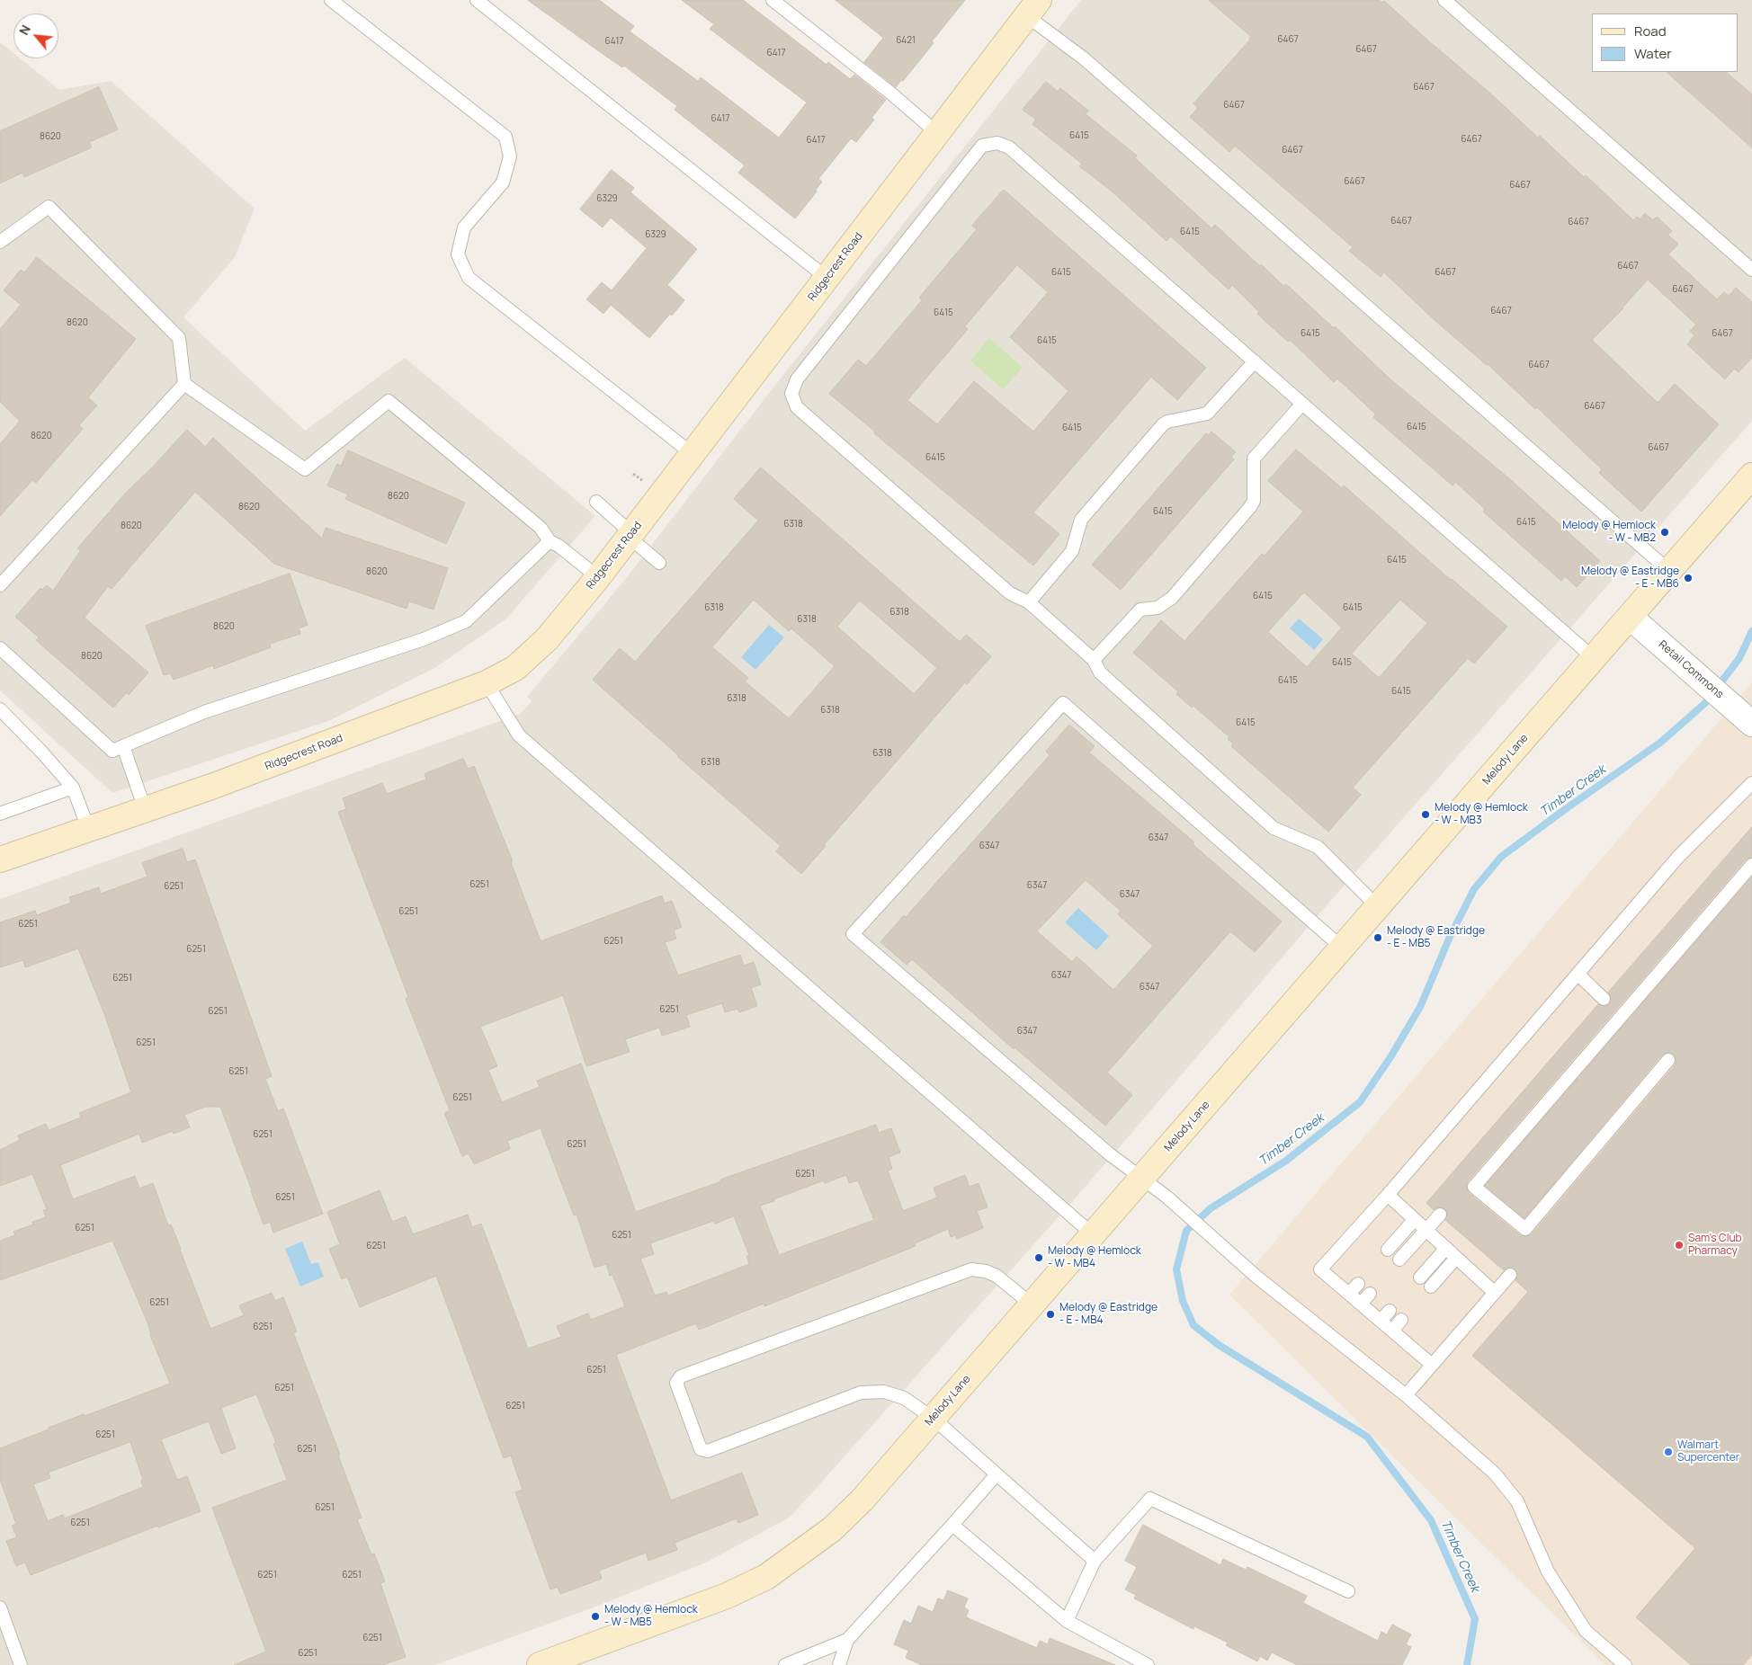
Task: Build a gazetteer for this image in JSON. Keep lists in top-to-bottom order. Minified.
{"streets":{"street":["Ridgecrest Road","Retail Commons","Melody Lane"]},"crossings":[["Retail Commons","Melody Lane"]],"water":["Timber Creek"],"places":["Melody @ Hemlock - W - MB2","Melody @ Eastridge - E - MB6","Melody @ Hemlock - W - MB3","Melody @ Eastridge - E - MB5","Sam's Club Pharmacy","Melody @ Hemlock - W - MB4","Melody @ Eastridge - E - MB4","Walmart Supercenter","Melody @ Hemlock - W - MB5"],"house_numbers":["6467","6421","6417","6467","6417","6467","6467","6417","6415","8620","6467","6417","6467","6467","6467","6329","6467","6467","6415","6329","6467","6415","6467","6467","6467","6415","8620","6415","6467","6415","6467","6467","6415","6415","8620","6467","6415","8620","8620","6415","6415","6318","8620","6415","8620","6415","6318","6415","6318","6318","8620","8620","6415","6415","6415","6318","6318","6415","6318","6318","6347","6347","6251","6347","6251","6347","6251","6251","6251","6251","6347","6251","6347","6251","6251","6347","6251","6251","6251","6251","6251","6251","6251","6251","6251","6251","6251","6251","6251","6251","6251","6251","6251","6251","6251","6251","6251","6251","6251"],"legend":["Road","Water"],"north":"top left"}
